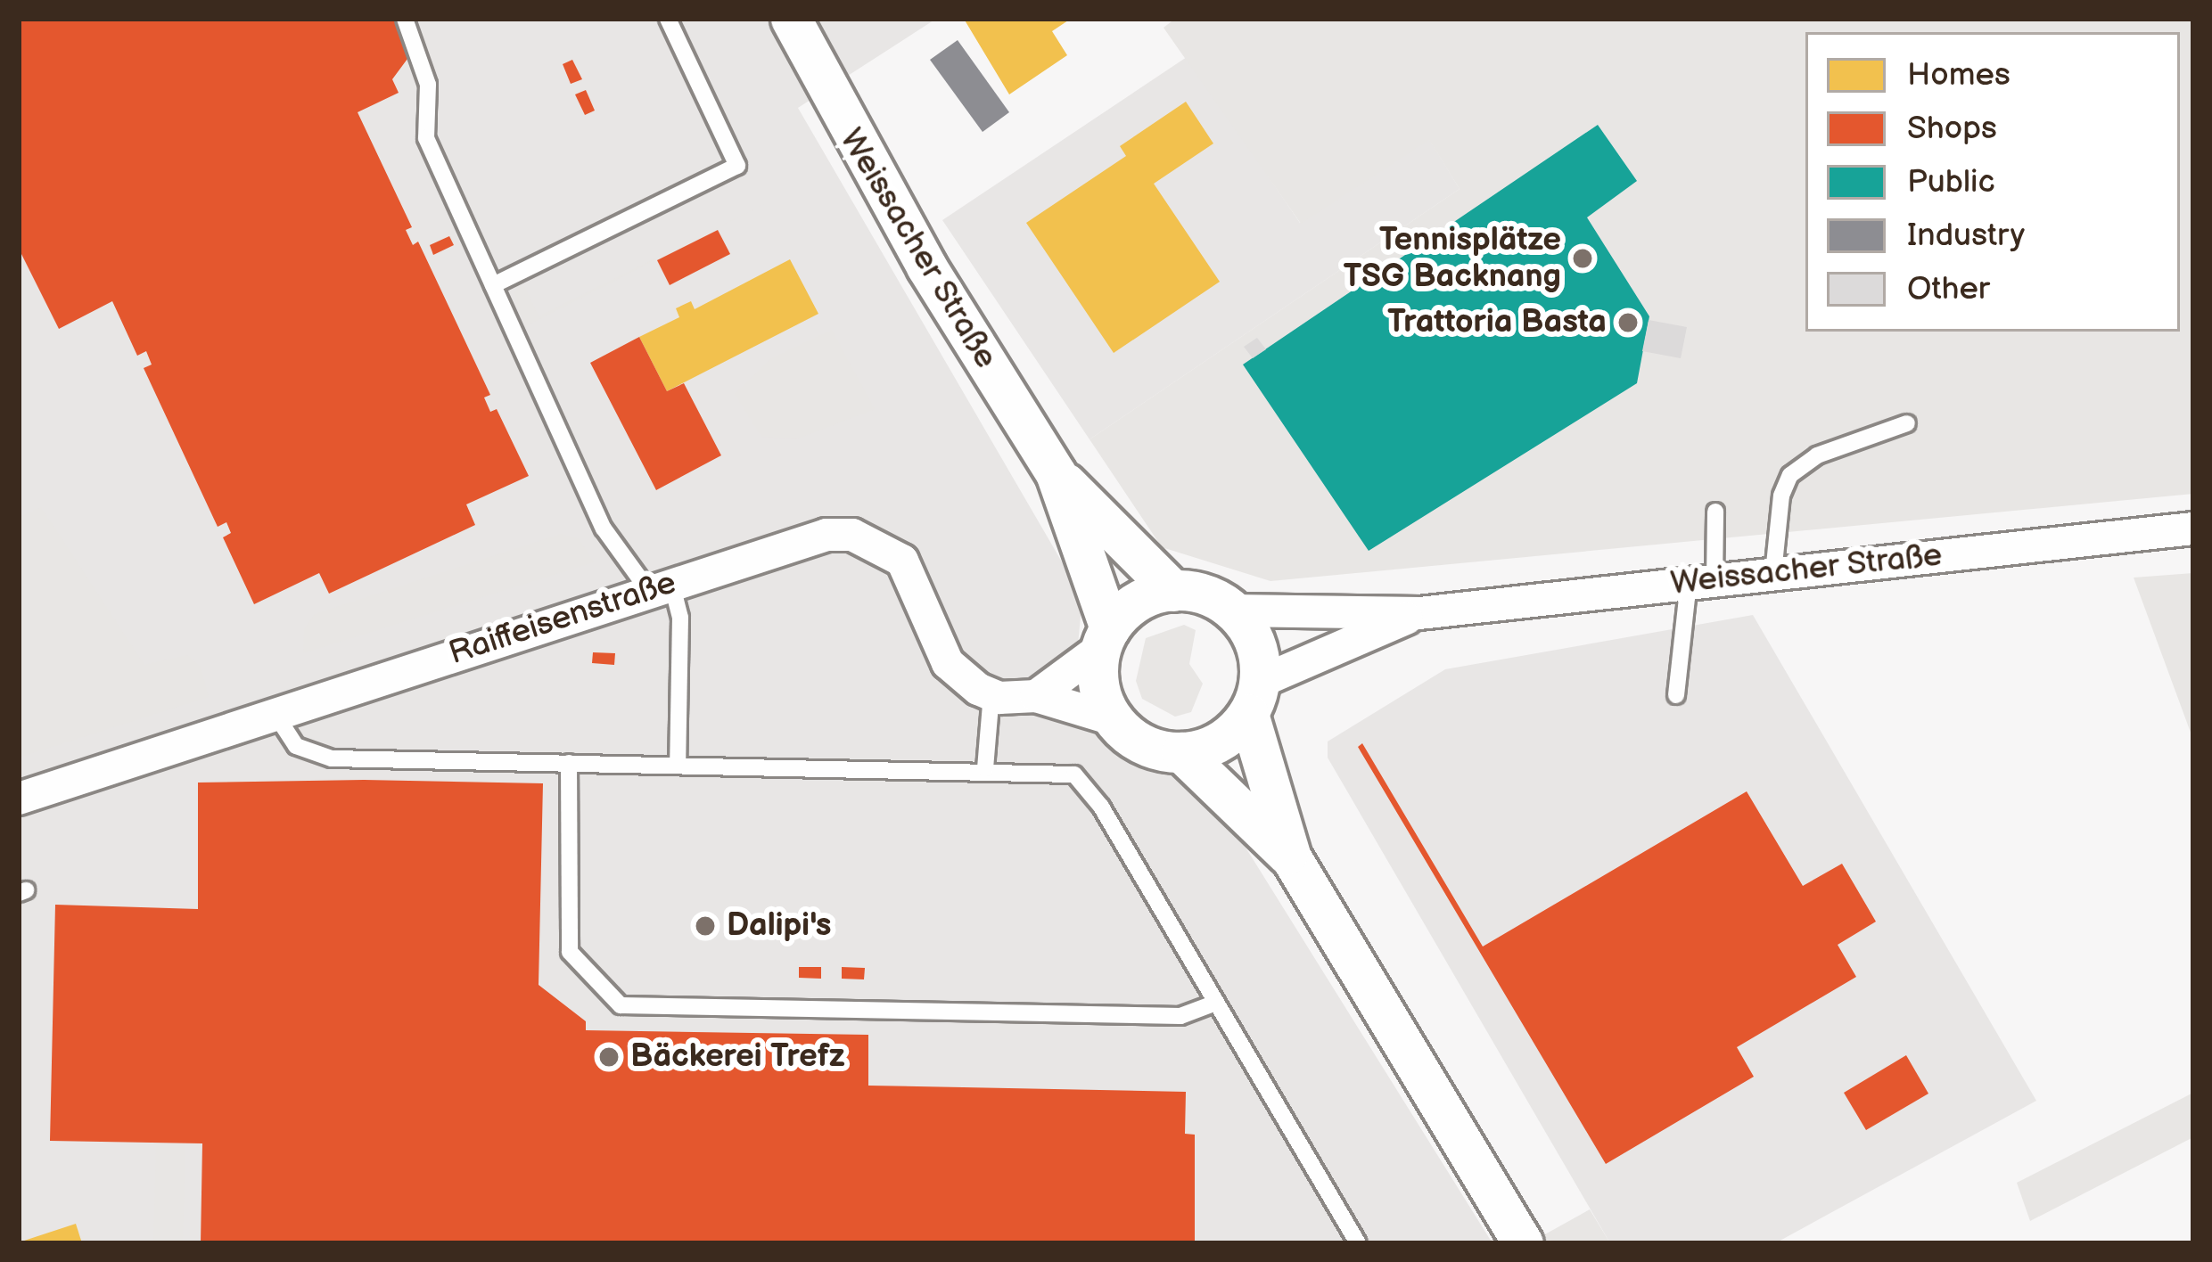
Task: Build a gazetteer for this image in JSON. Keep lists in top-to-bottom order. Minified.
{"streets":{"street":["Weissacher Straße","Raiffeisenstraße"]},"places":["Tennisplätze TSG Backnang","Trattoria Basta","Dalipi's","Bäckerei Trefz"],"legend":["Homes","Shops","Public","Industry","Other"]}
